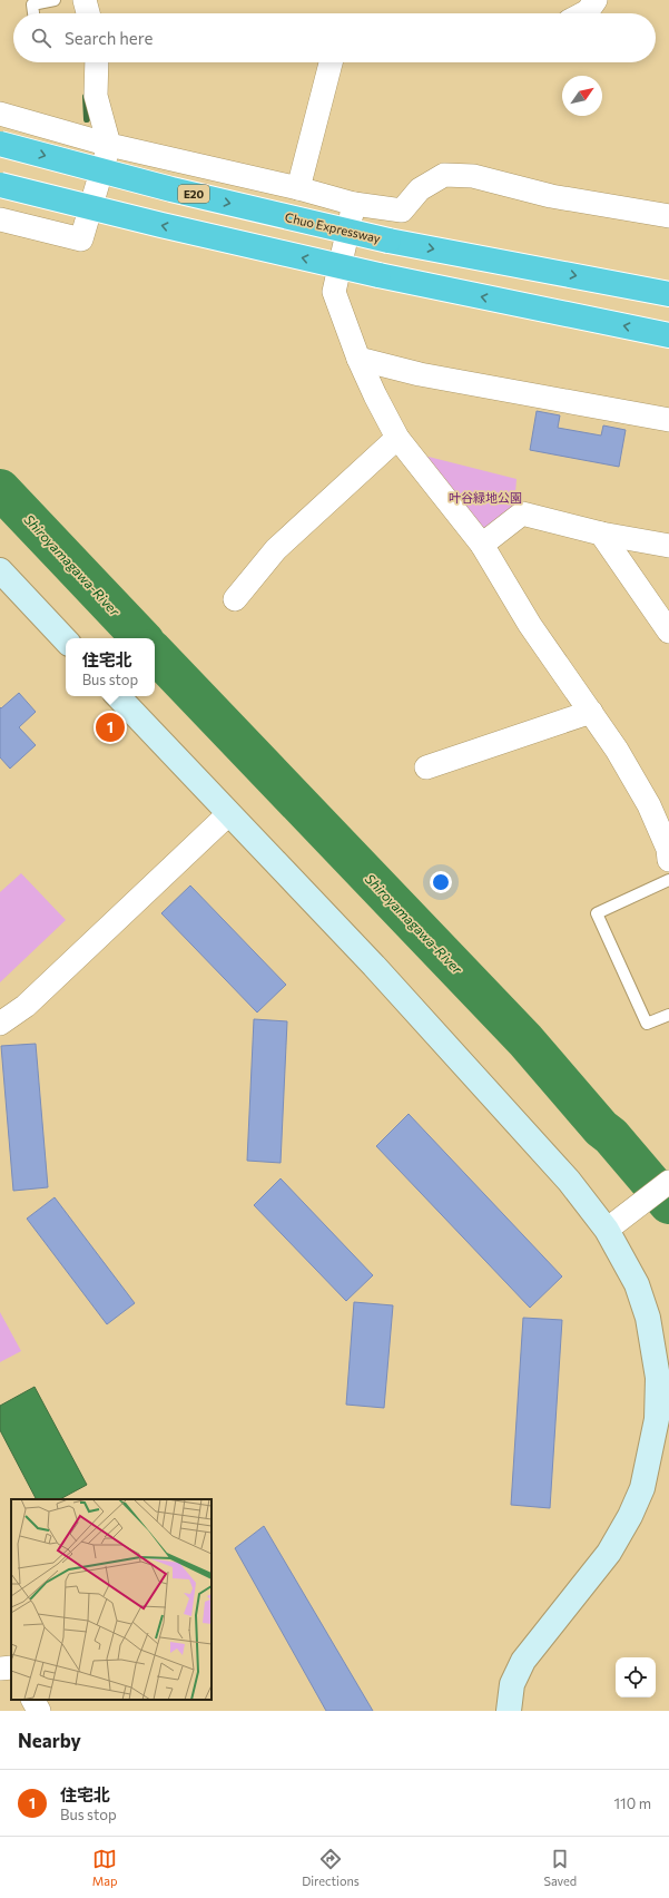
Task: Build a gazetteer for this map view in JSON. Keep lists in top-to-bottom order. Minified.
{"streets":{"highway":["E20","Chuo Expressway"]},"water":["Shiroyamagawa-River"],"parks":["叶谷緑地公園"],"north":"top right","page":{"search":"Search here","popup":["住宅北","Bus stop"],"pins":"1","heading":"Nearby","list":[{"mark":"1","name":"住宅北","note":"Bus stop","value":"110 m"}],"nav":["Map","Directions","Saved"]}}
